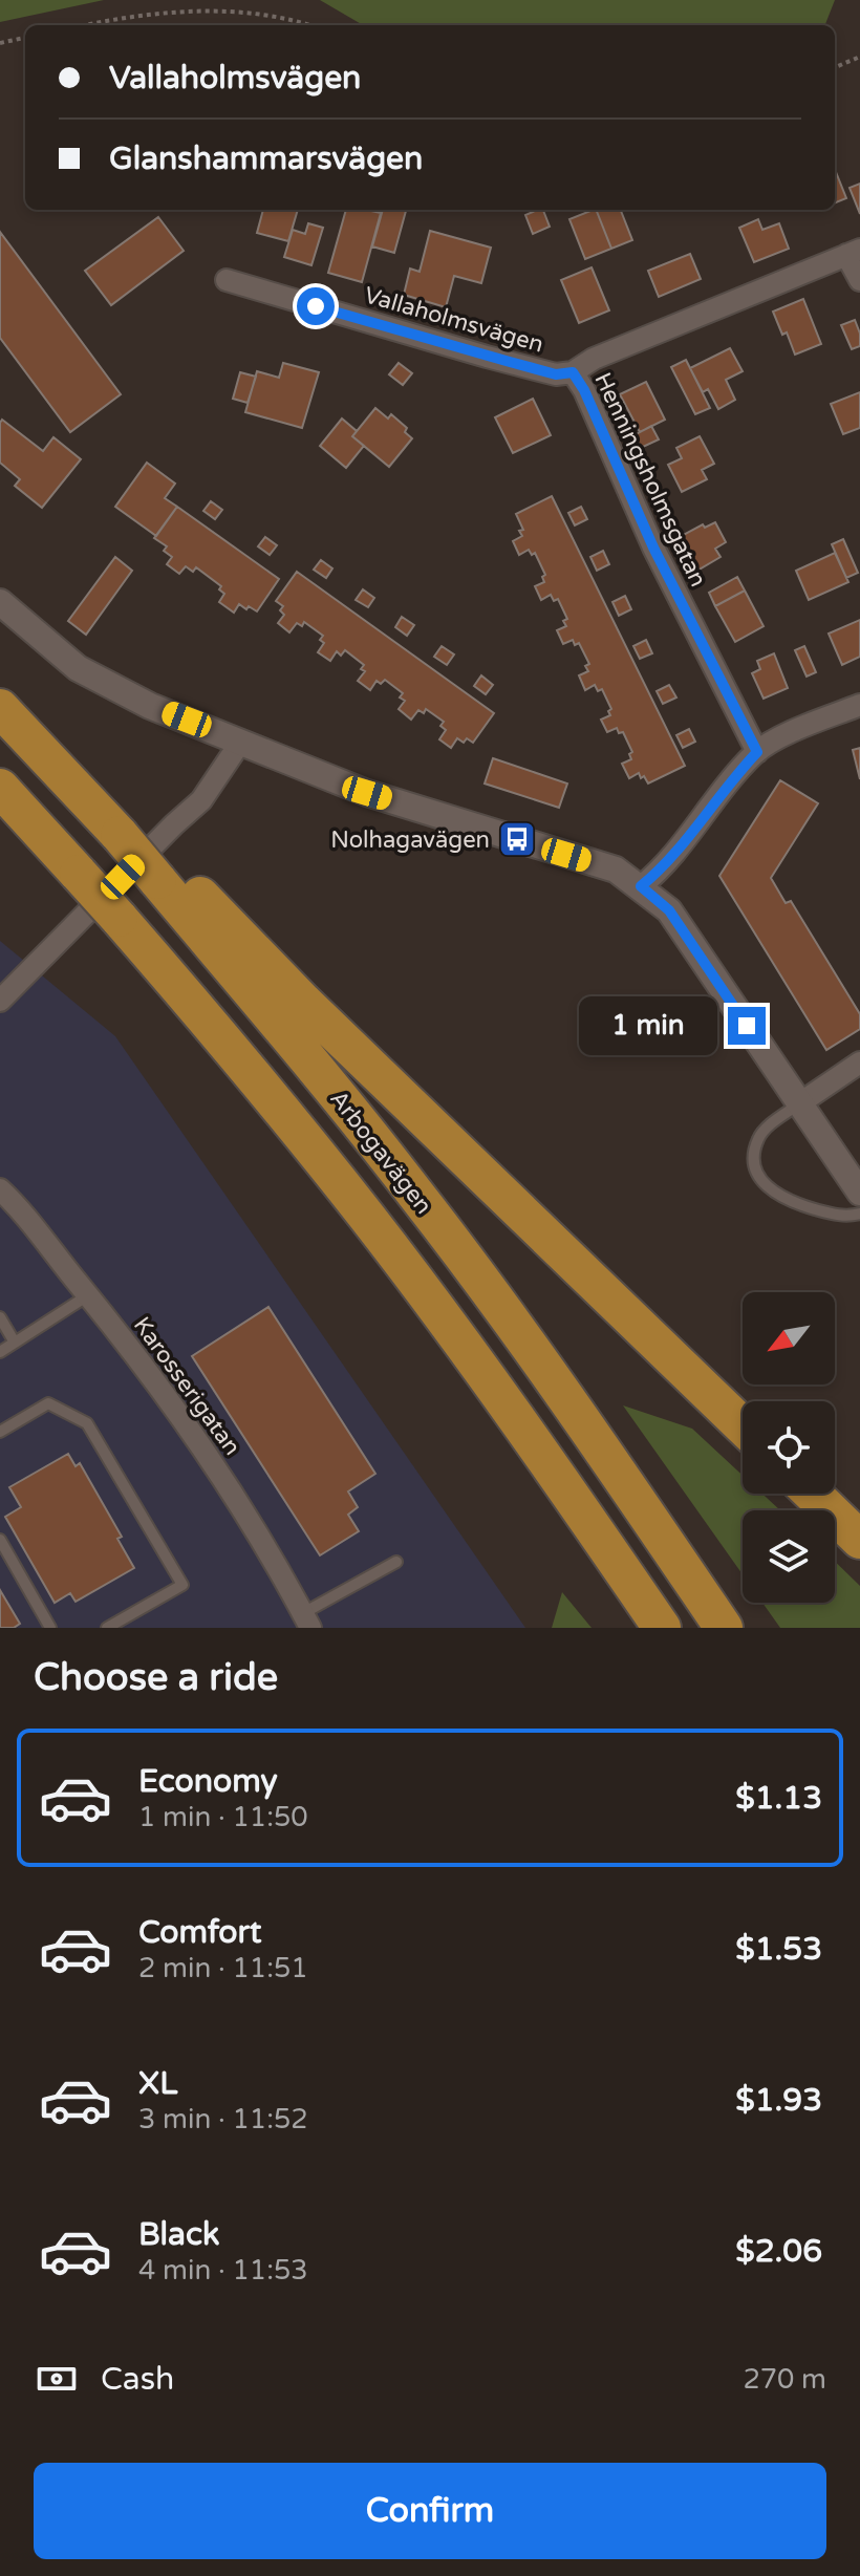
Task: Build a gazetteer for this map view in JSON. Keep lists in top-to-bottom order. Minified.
{"streets":{"highway":["Arbogavägen"],"street":["Vallaholmsvägen","Henningsholmsgatan","Karosserigatan"]},"crossings":[["Vallaholmsvägen","Henningsholmsgatan"]],"places":{"bus stop":["Nolhagavägen"]},"north":"bottom left","page":{"banner":["Vallaholmsvägen","Glanshammarsvägen"],"bubble":"1 min","heading":"Choose a ride","list":[{"name":"Economy","note":"1 min · 11:50","value":"$1.13"},{"name":"Comfort","note":"2 min · 11:51","value":"$1.53"},{"name":"XL","note":"3 min · 11:52","value":"$1.93"},{"name":"Black","note":"4 min · 11:53","value":"$2.06"}],"pay":["Cash","270 m"],"buttons":"Confirm"}}
